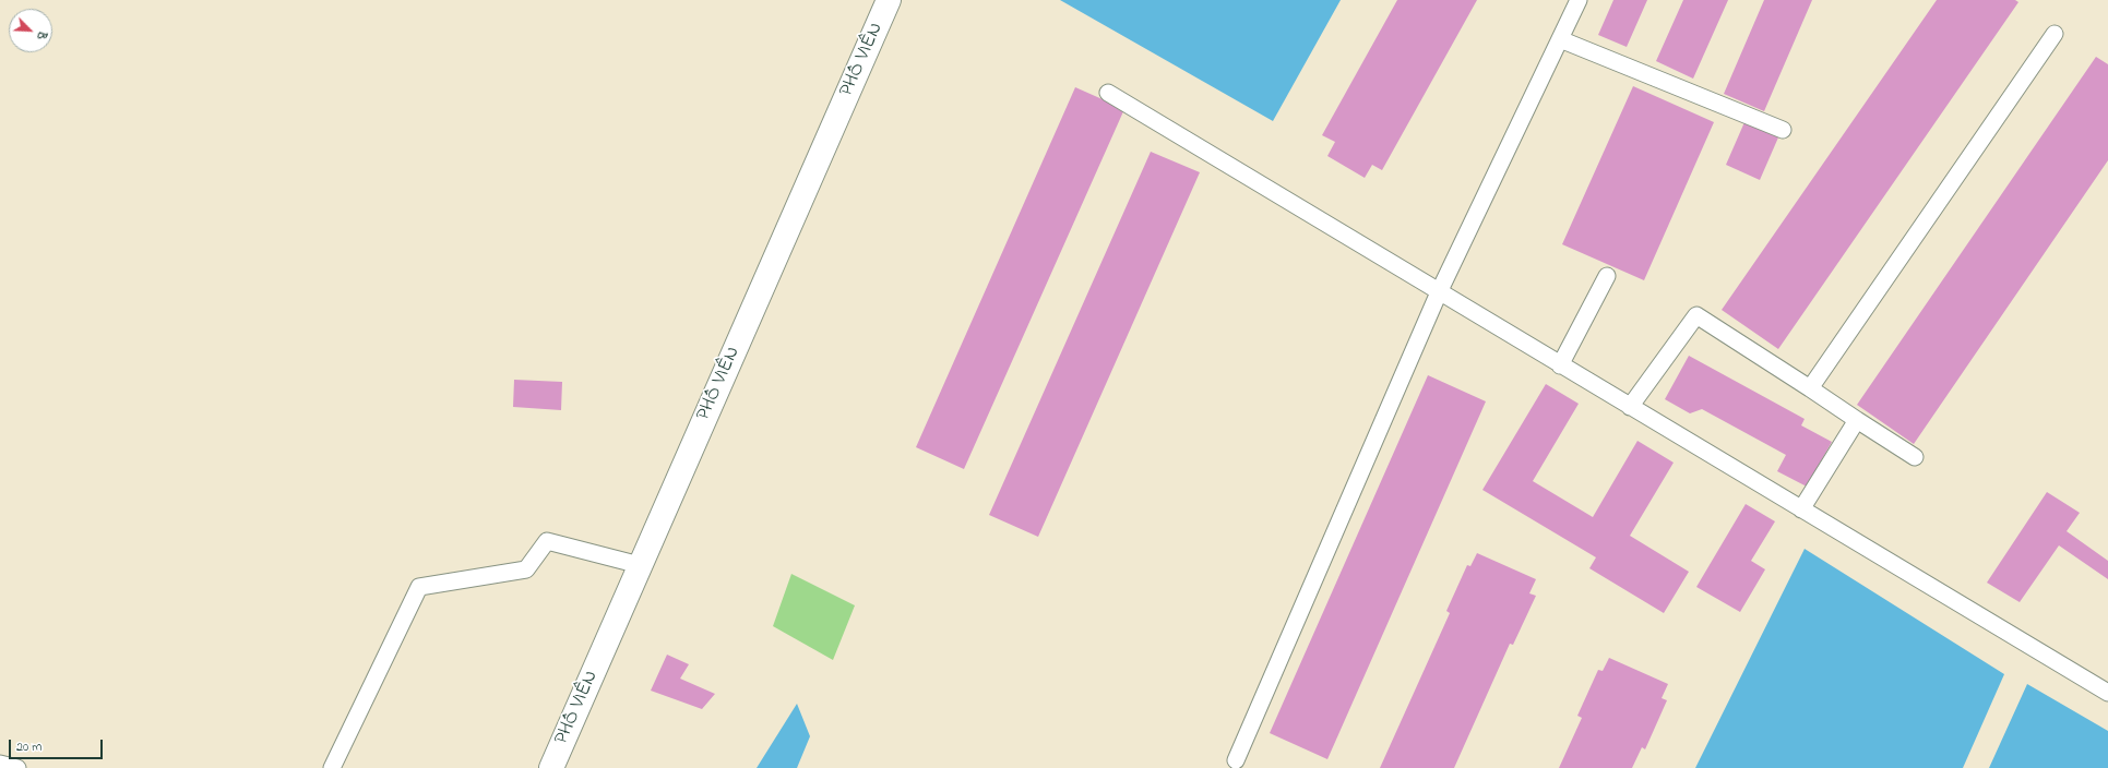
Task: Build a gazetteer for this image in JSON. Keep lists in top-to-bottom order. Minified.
{"streets":{"street":["PHỐ VIÊN"]},"scale_bar":"20 m","north":"bottom right"}
